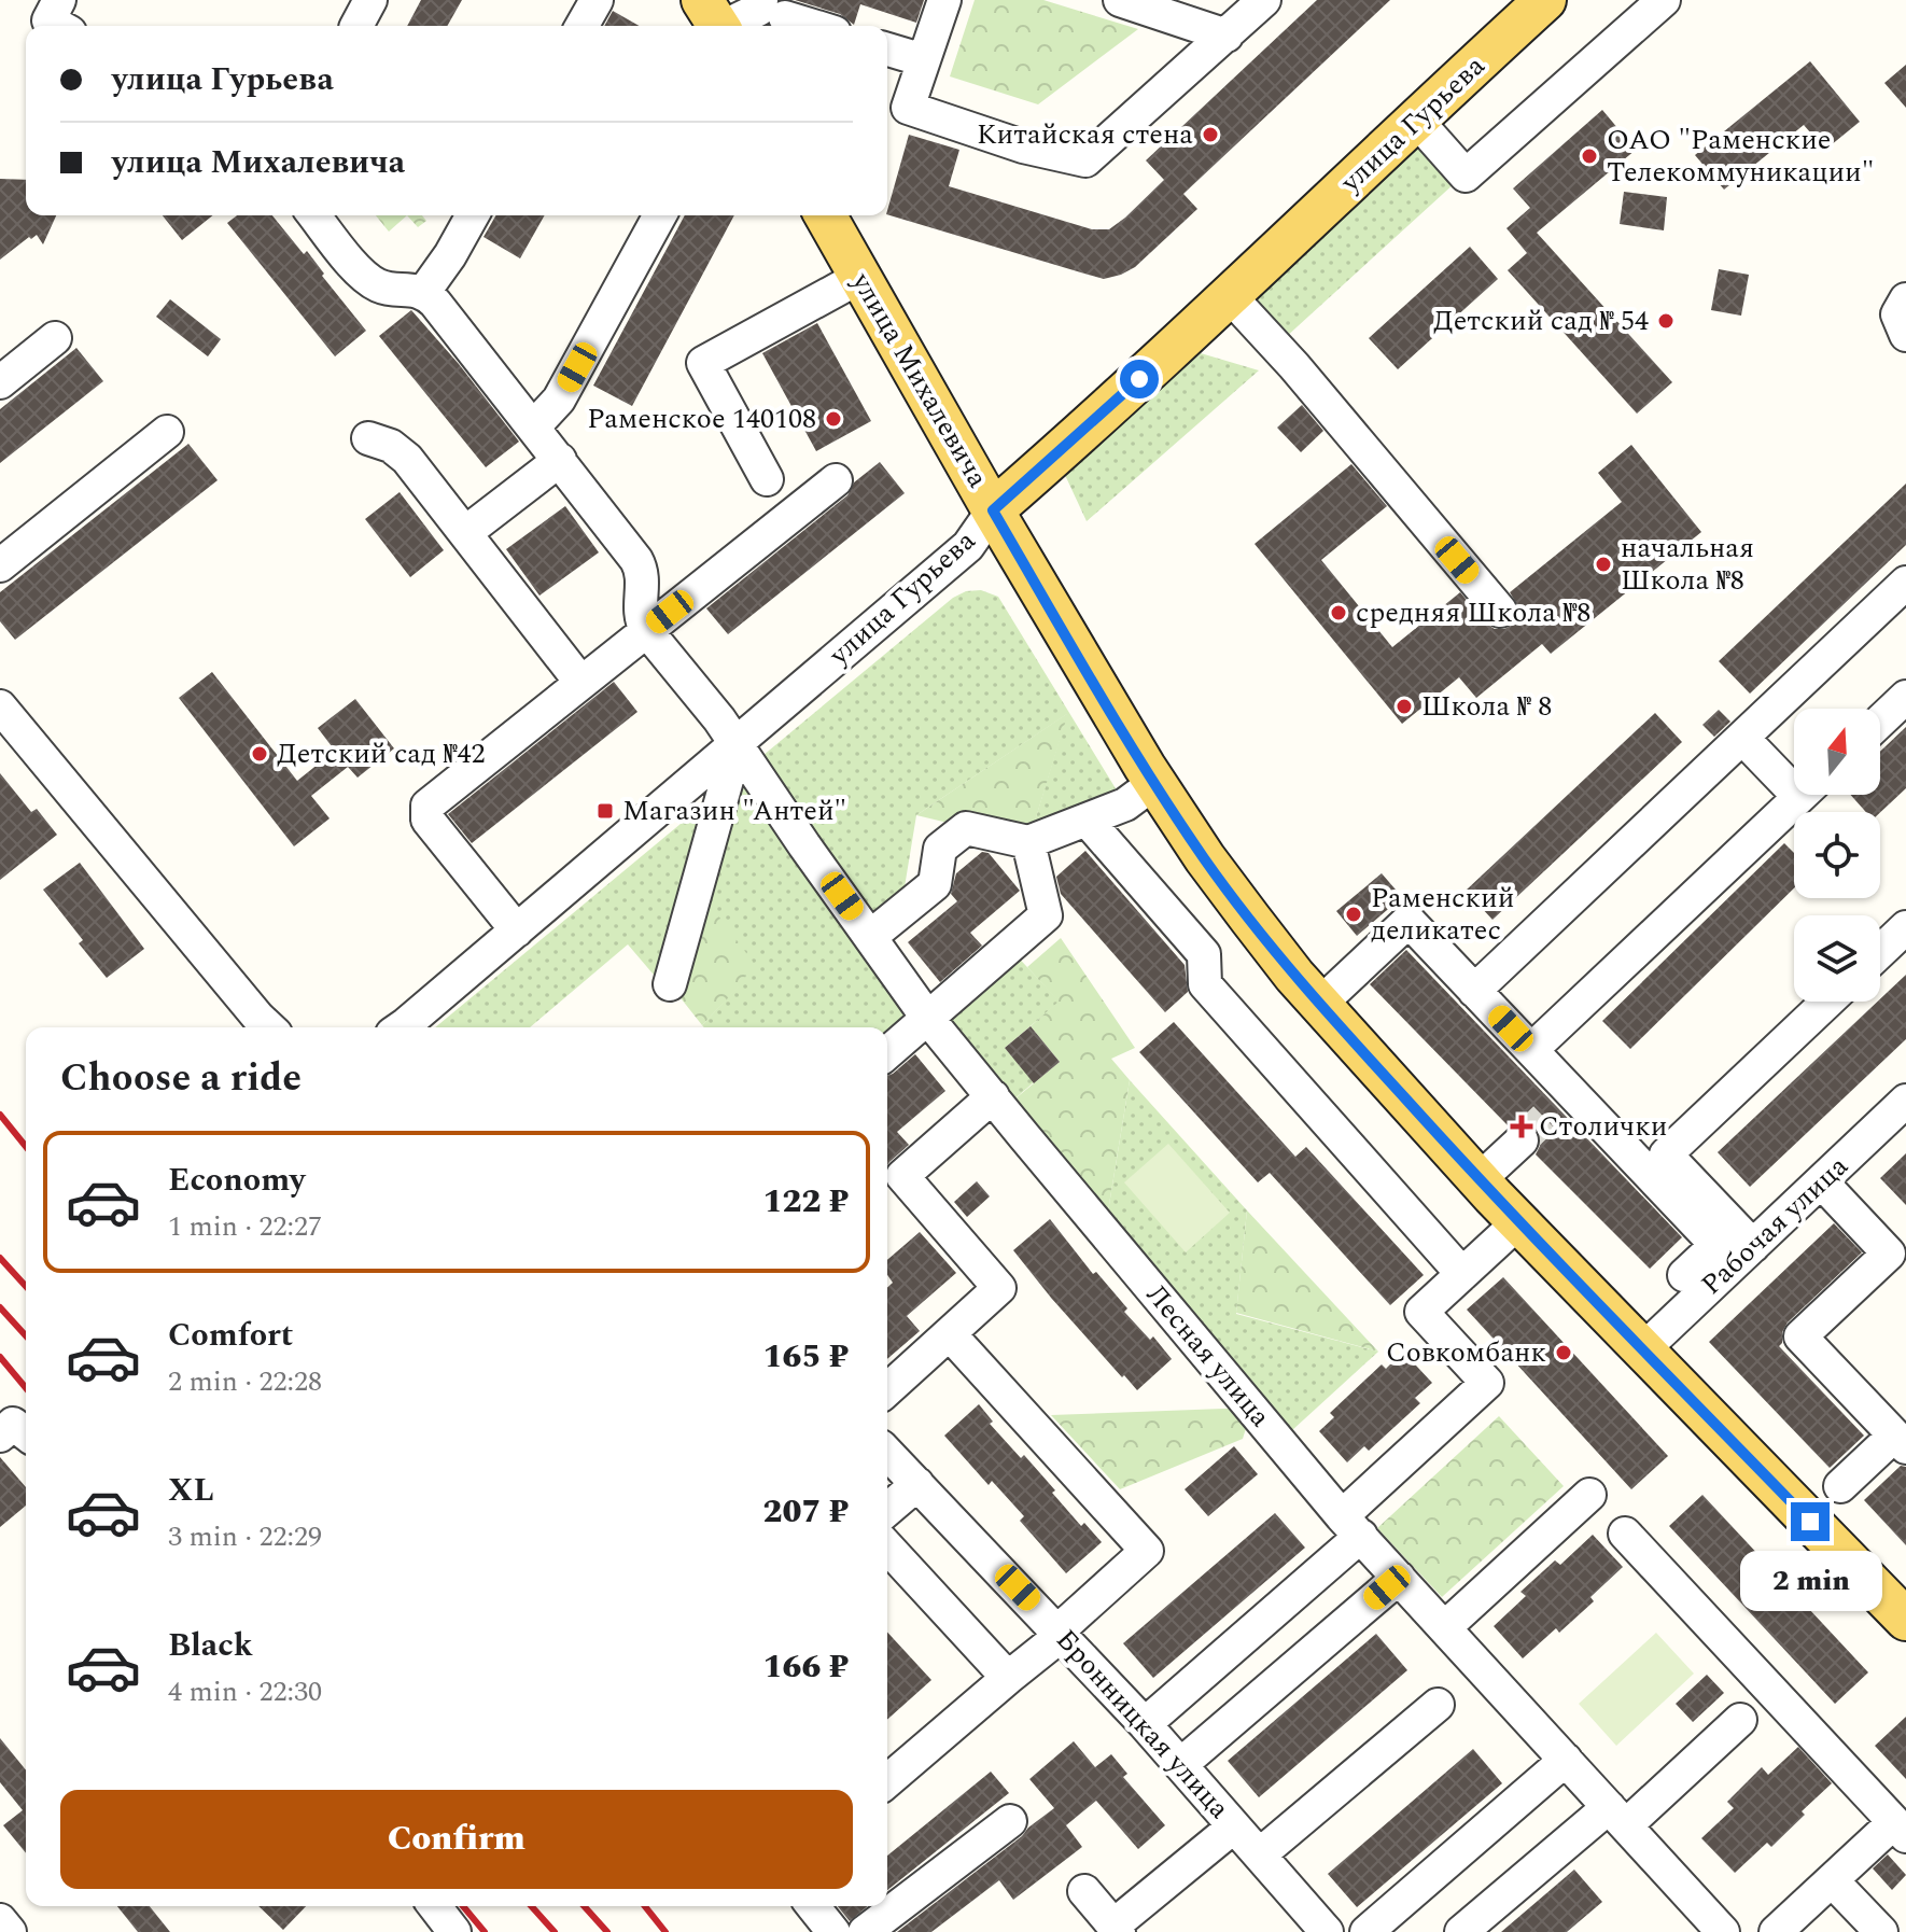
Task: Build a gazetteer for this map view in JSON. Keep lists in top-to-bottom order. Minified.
{"streets":{"main road":["улица Гурьева","улица Михалевича"],"street":["Рабочая улица","Лесная улица","Бронницкая улица"]},"crossings":[["улица Гурьева","улица Михалевича"],["улица Гурьева","Лесная улица"],["улица Михалевича","Рабочая улица"]],"places":{"other":["Китайская стена","ОАО \"Раменские Телекоммуникации\"","Детский сад № 54","Раменское 140108","начальная Школа №8","средняя Школа №8","Школа № 8","Детский сад №42","Раменский деликатес","Совкомбанк"],"transit":["Магазин \"Антей\""],"health":["Столички"]},"north":"top","page":{"banner":["улица Гурьева","улица Михалевича"],"heading":"Choose a ride","list":[{"name":"Economy","note":"1 min · 22:27","value":"122 ₽"},{"name":"Comfort","note":"2 min · 22:28","value":"165 ₽"},{"name":"XL","note":"3 min · 22:29","value":"207 ₽"},{"name":"Black","note":"4 min · 22:30","value":"166 ₽"}],"bubble":"2 min","buttons":"Confirm"}}
